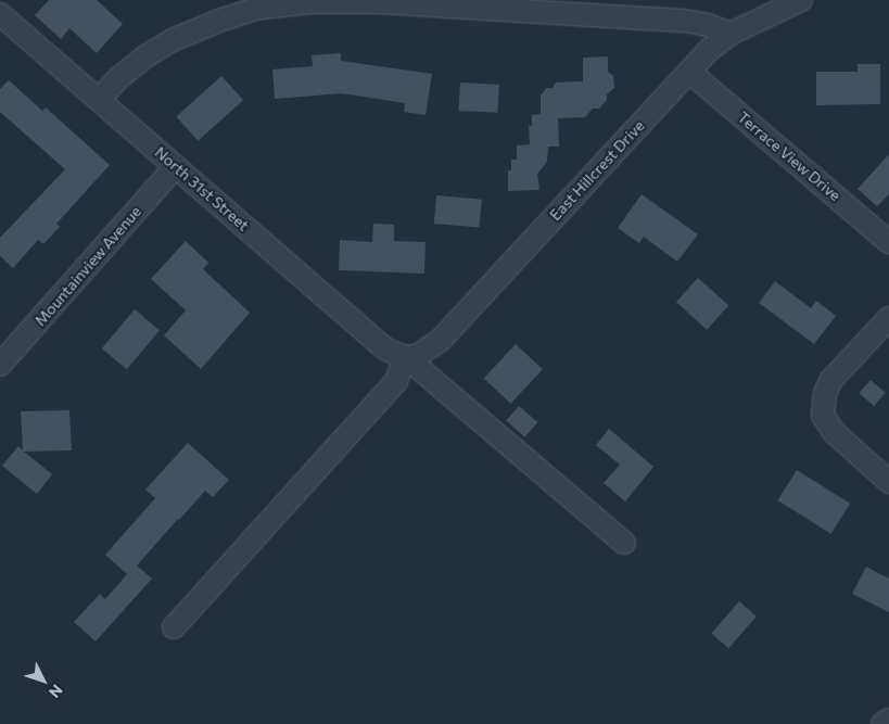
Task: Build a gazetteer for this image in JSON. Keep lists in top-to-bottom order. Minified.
{"streets":{"street":["Terrace View Drive","East Hillcrest Drive","North 31st Street","Mountainview Avenue"]},"crossings":[["Terrace View Drive","East Hillcrest Drive"],["East Hillcrest Drive","North 31st Street"],["North 31st Street","Mountainview Avenue"]],"north":"bottom right"}
